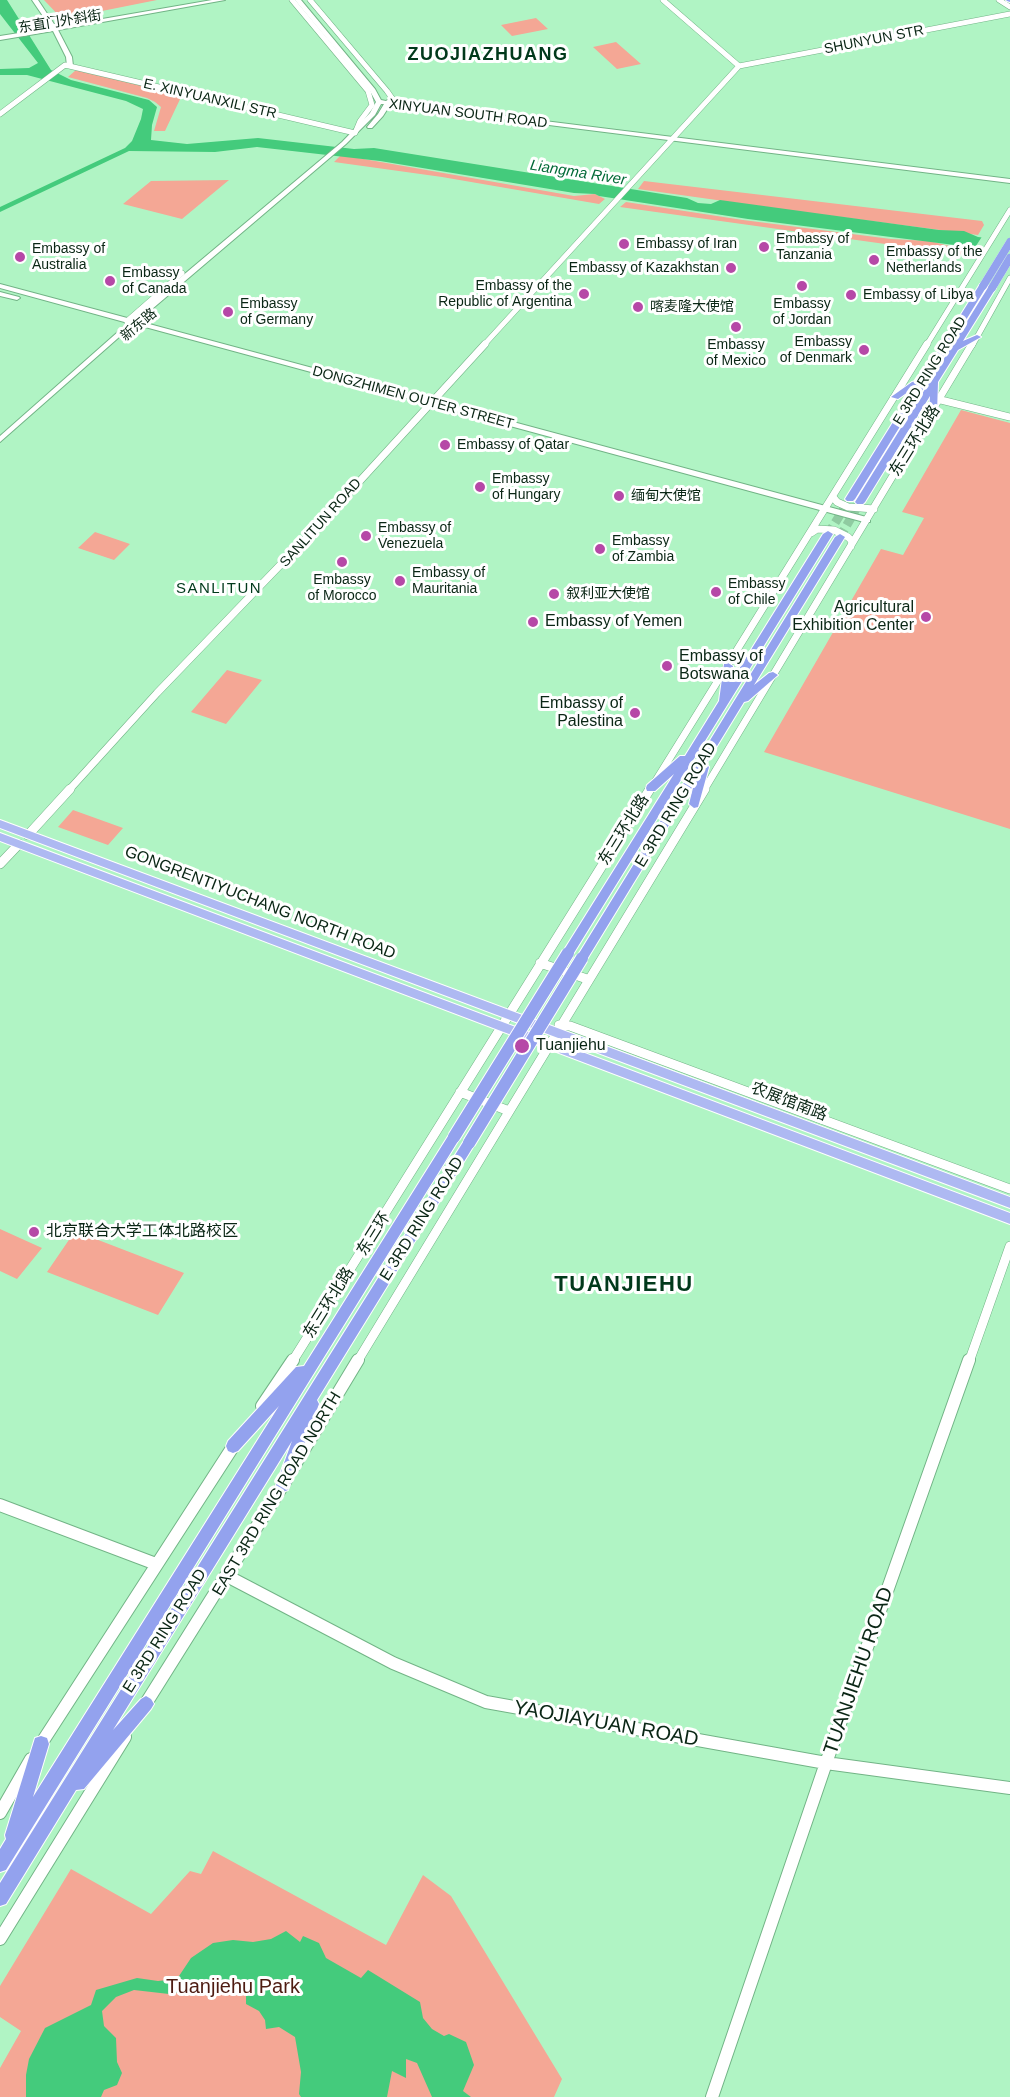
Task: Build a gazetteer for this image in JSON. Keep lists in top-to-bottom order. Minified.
{"streets":{"highway":["E 3RD RING ROAD","东三环"],"main road":["东直门外斜街","XINYUAN SOUTH ROAD","新东路","DONGZHIMEN OUTER STREET","GONGRENTIYUCHANG NORTH ROAD","农展馆南路"],"street":["SHUNYUN STR","E. XINYUANXILI STR","东三环北路","SANLITUN ROAD","EAST 3RD RING ROAD NORTH","TUANJIEHU ROAD","YAOJIAYUAN ROAD"]},"crossings":[["SHUNYUN STR","SANLITUN ROAD"],["XINYUAN SOUTH ROAD","SANLITUN ROAD"],["新东路","DONGZHIMEN OUTER STREET"],["E 3RD RING ROAD","东三环"],["DONGZHIMEN OUTER STREET","东三环北路"],["DONGZHIMEN OUTER STREET","SANLITUN ROAD"],["东三环北路","GONGRENTIYUCHANG NORTH ROAD"],["东三环北路","农展馆南路"],["东三环北路","EAST 3RD RING ROAD NORTH"],["SANLITUN ROAD","GONGRENTIYUCHANG NORTH ROAD"],["GONGRENTIYUCHANG NORTH ROAD","农展馆南路"],["GONGRENTIYUCHANG NORTH ROAD","EAST 3RD RING ROAD NORTH"],["农展馆南路","EAST 3RD RING ROAD NORTH"],["EAST 3RD RING ROAD NORTH","YAOJIAYUAN ROAD"],["TUANJIEHU ROAD","YAOJIAYUAN ROAD"]],"districts":["ZUOJIAZHUANG","SANLITUN","TUANJIEHU"],"water":["Liangma River"],"parks":["Tuanjiehu Park"],"places":["Embassy of Iran","Embassy of Tanzania","Embassy of Australia","Embassy of the Netherlands","Embassy of Kazakhstan","Embassy of Canada","Embassy of Jordan","Embassy of the Republic of Argentina","Embassy of Libya","喀麦隆大使馆","Embassy of Germany","Embassy of Mexico","Embassy of Denmark","Embassy of Qatar","Embassy of Hungary","缅甸大使馆","Embassy of Venezuela","Embassy of Zambia","Embassy of Morocco","Embassy of Mauritania","Embassy of Chile","叙利亚大使馆","Agricultural Exhibition Center","Embassy of Yemen","Embassy of Botswana","Embassy of Palestina","Tuanjiehu","北京联合大学工体北路校区"]}
